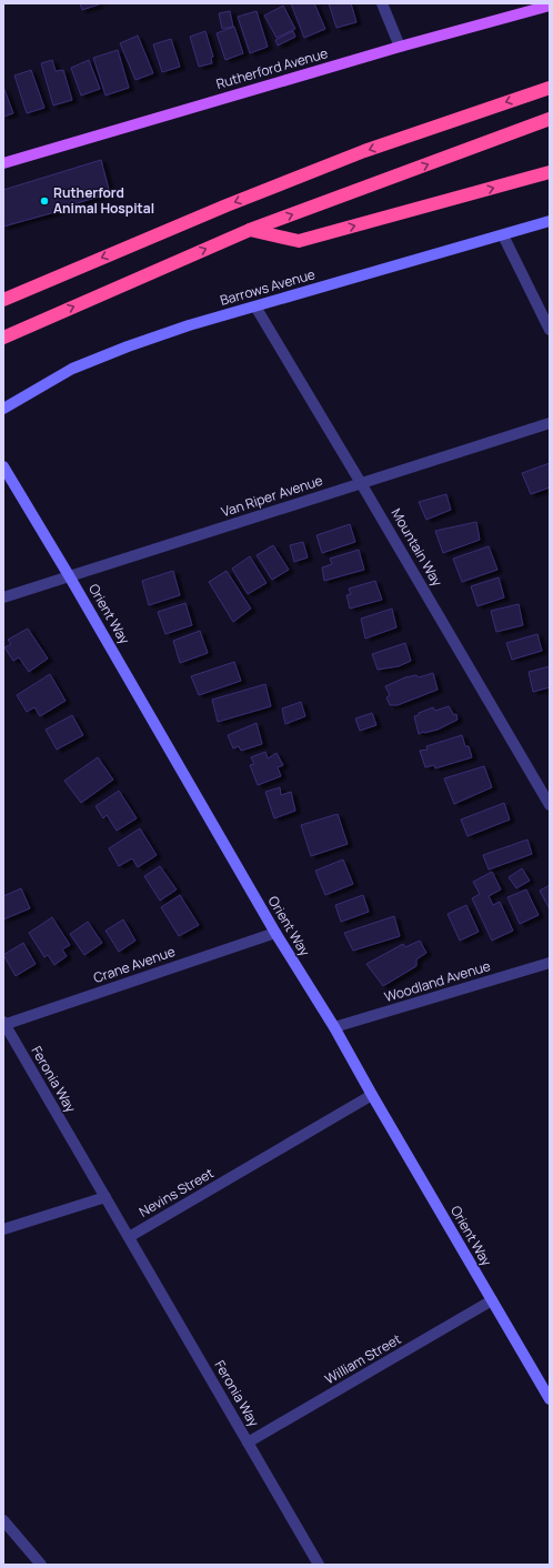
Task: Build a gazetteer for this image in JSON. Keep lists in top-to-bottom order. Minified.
{"streets":{"main road":["Rutherford Avenue"],"street":["Barrows Avenue","Van Riper Avenue","Mountain Way","Orient Way","Crane Avenue","Woodland Avenue","Feronia Way","Nevins Street","William Street"]},"crossings":[["Barrows Avenue","Mountain Way"],["Van Riper Avenue","Mountain Way"],["Van Riper Avenue","Orient Way"],["Orient Way","Crane Avenue"],["Orient Way","Woodland Avenue"],["Orient Way","Nevins Street"],["Orient Way","William Street"],["Crane Avenue","Feronia Way"],["Feronia Way","Nevins Street"],["Feronia Way","William Street"]],"places":["Rutherford Animal Hospital"]}
